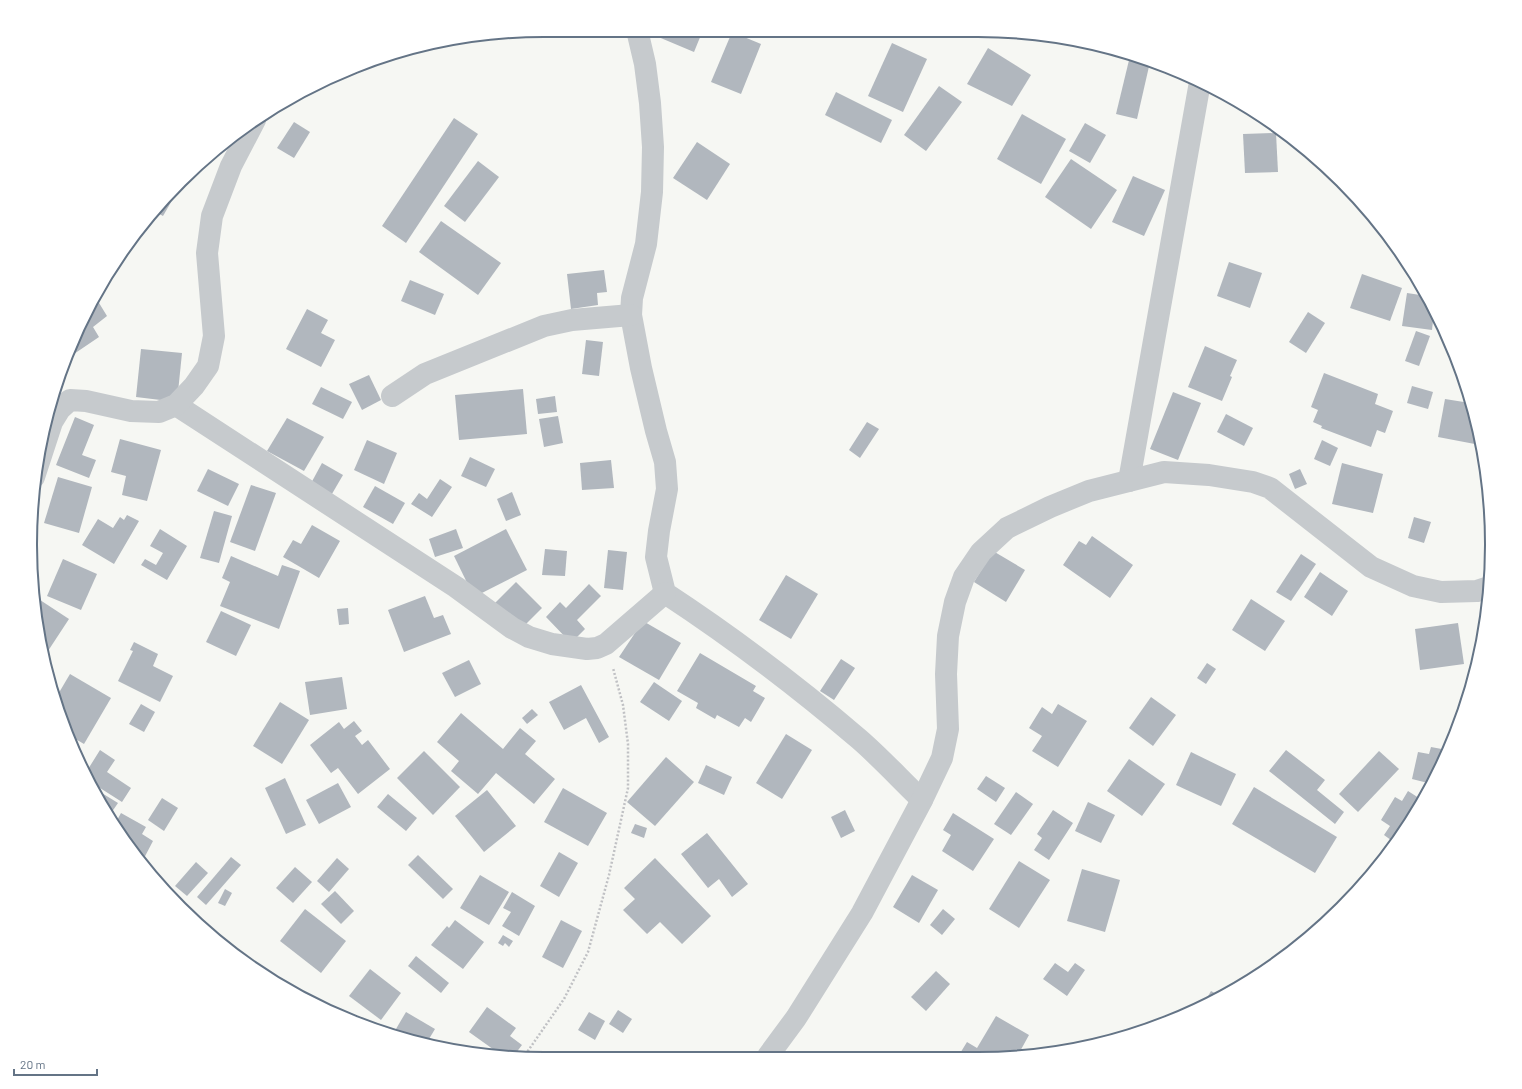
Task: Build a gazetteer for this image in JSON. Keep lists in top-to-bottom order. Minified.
{"scale_bar":"20 m"}
